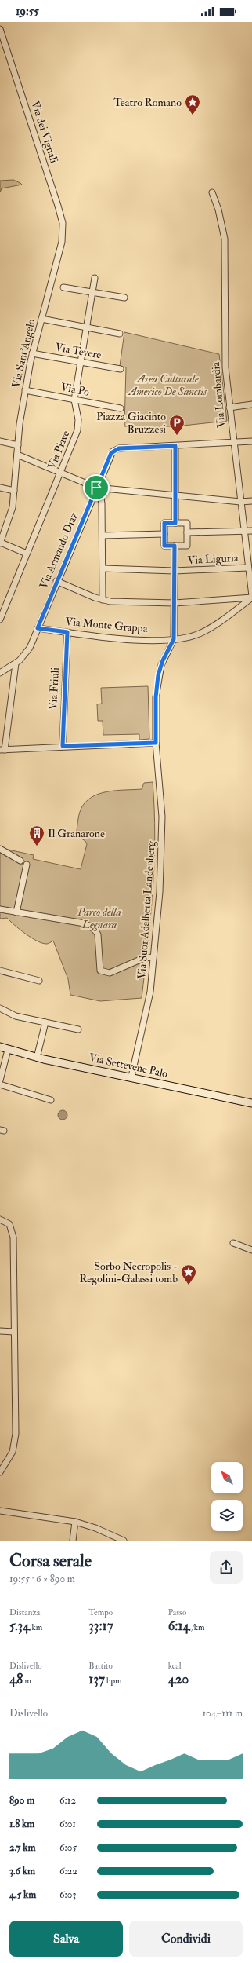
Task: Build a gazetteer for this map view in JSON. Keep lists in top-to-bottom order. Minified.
{"streets":{"street":["Via dei Vignali","Via Tevere","Via Sant'Angelo","Via Po","Via Lombardia","Via Piave","Via Armando Diaz","Via Liguria","Via Monte Grappa","Via Friuli","Via Suor Adalberta Landenberg","Via Settevene Palo"]},"crossings":[["Via dei Vignali","Via Sant'Angelo"],["Via Tevere","Via Sant'Angelo"],["Via Tevere","Via Piave"],["Via Sant'Angelo","Via Po"],["Via Po","Via Piave"],["Via Lombardia","Via Armando Diaz"],["Via Lombardia","Via Liguria"],["Via Lombardia","Via Monte Grappa"],["Via Armando Diaz","Via Monte Grappa"],["Via Monte Grappa","Via Friuli"],["Via Monte Grappa","Via Suor Adalberta Landenberg"],["Via Suor Adalberta Landenberg","Via Settevene Palo"]],"parks":["Area Culturale Americo De Sanctis","Parco della Legnara"],"places":{"place":["Teatro Romano","Sorbo Necropolis - Regolini-Galassi tomb"],"parking":["Piazza Giacinto Bruzzesi"],"building":["Il Granarone"]},"north":"top left","page":{"status":"19:55","heading":["Corsa serale","19:55 · 6 × 890 m"],"stats":[["Distanza","5.34 km"],["Tempo","33:17"],["Passo","6:14 /km"],["Dislivello","48 m"],["Battito","137 bpm"],["kcal","420"]],"chart":["Dislivello","104–111 m"],"list":[{"name":"890 m","note":"6:12"},{"name":"1.8 km","note":"6:01"},{"name":"2.7 km","note":"6:05"},{"name":"3.6 km","note":"6:22"},{"name":"4.5 km","note":"6:03"}],"buttons":["Salva","Condividi"]}}
